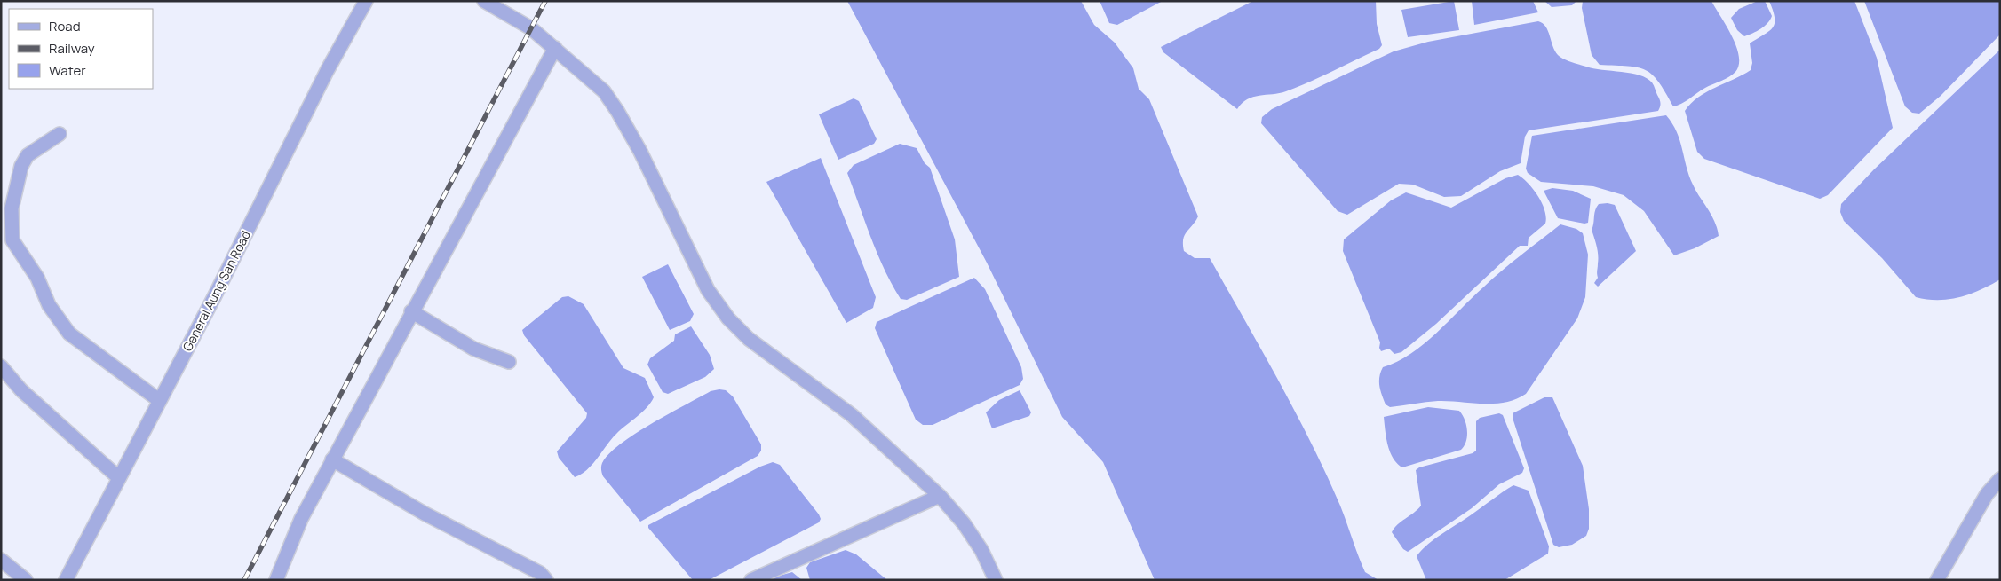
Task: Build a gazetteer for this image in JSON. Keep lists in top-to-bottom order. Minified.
{"streets":{"street":["General Aung San Road"]},"legend":["Road","Railway","Water"]}
